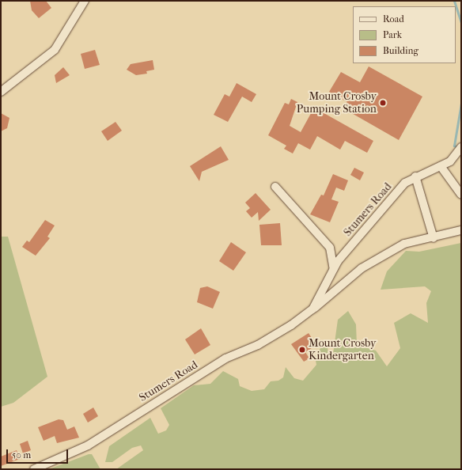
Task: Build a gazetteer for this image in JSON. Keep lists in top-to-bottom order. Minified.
{"streets":{"street":["Stumers Road"]},"places":["Mount Crosby Pumping Station","Mount Crosby Kindergarten"],"legend":["Road","Park","Building"],"scale_bar":"50 m"}
